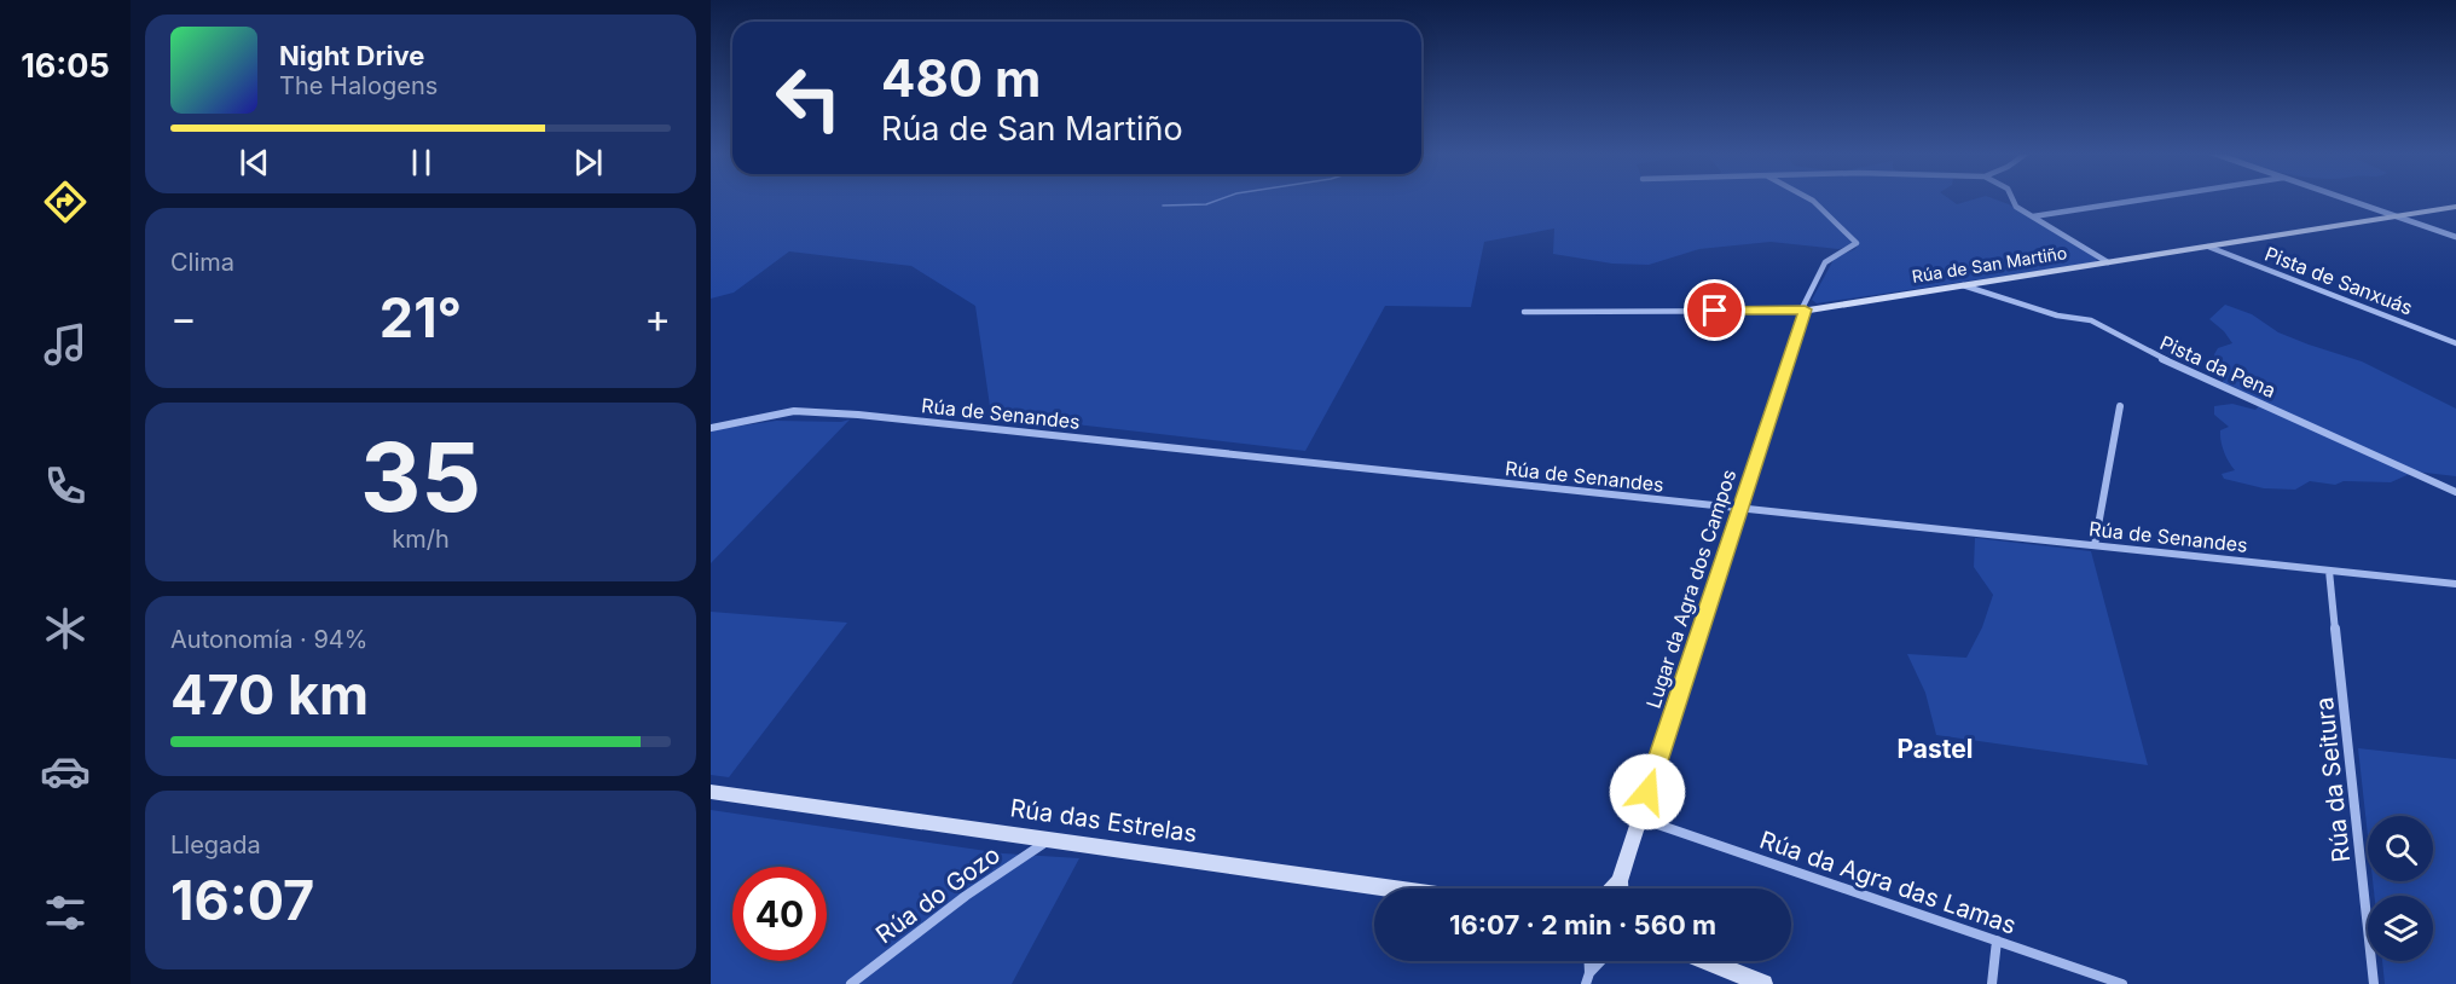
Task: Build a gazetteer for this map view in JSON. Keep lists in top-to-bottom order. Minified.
{"streets":{"street":["Rúa de San Martiño","Pista de Sanxuás","Pista da Pena","Rúa de Senandes","Lugar da Agra dos Campos","Rúa da Seitura","Rúa das Estrelas","Rúa da Agra das Lamas","Rúa do Gozo"]},"crossings":[["Rúa de San Martiño","Pista de Sanxuás"],["Rúa de San Martiño","Pista da Pena"],["Rúa de San Martiño","Lugar da Agra dos Campos"],["Rúa de Senandes","Lugar da Agra dos Campos"],["Rúa de Senandes","Rúa da Seitura"],["Lugar da Agra dos Campos","Rúa da Agra das Lamas"],["Rúa das Estrelas","Rúa do Gozo"]],"districts":["Pastel"],"page":{"tabs":"16:05","turn":["480 m","Rúa de San Martiño"],"song":["Night Drive","The Halogens"],"tile":["Clima",["35","km/h"],["Autonomía · 94%","470 km"],["Llegada","16:07"]],"heat":["−","21°","+"],"limit":"40","trip":"16:07 · 2 min · 560 m"}}
